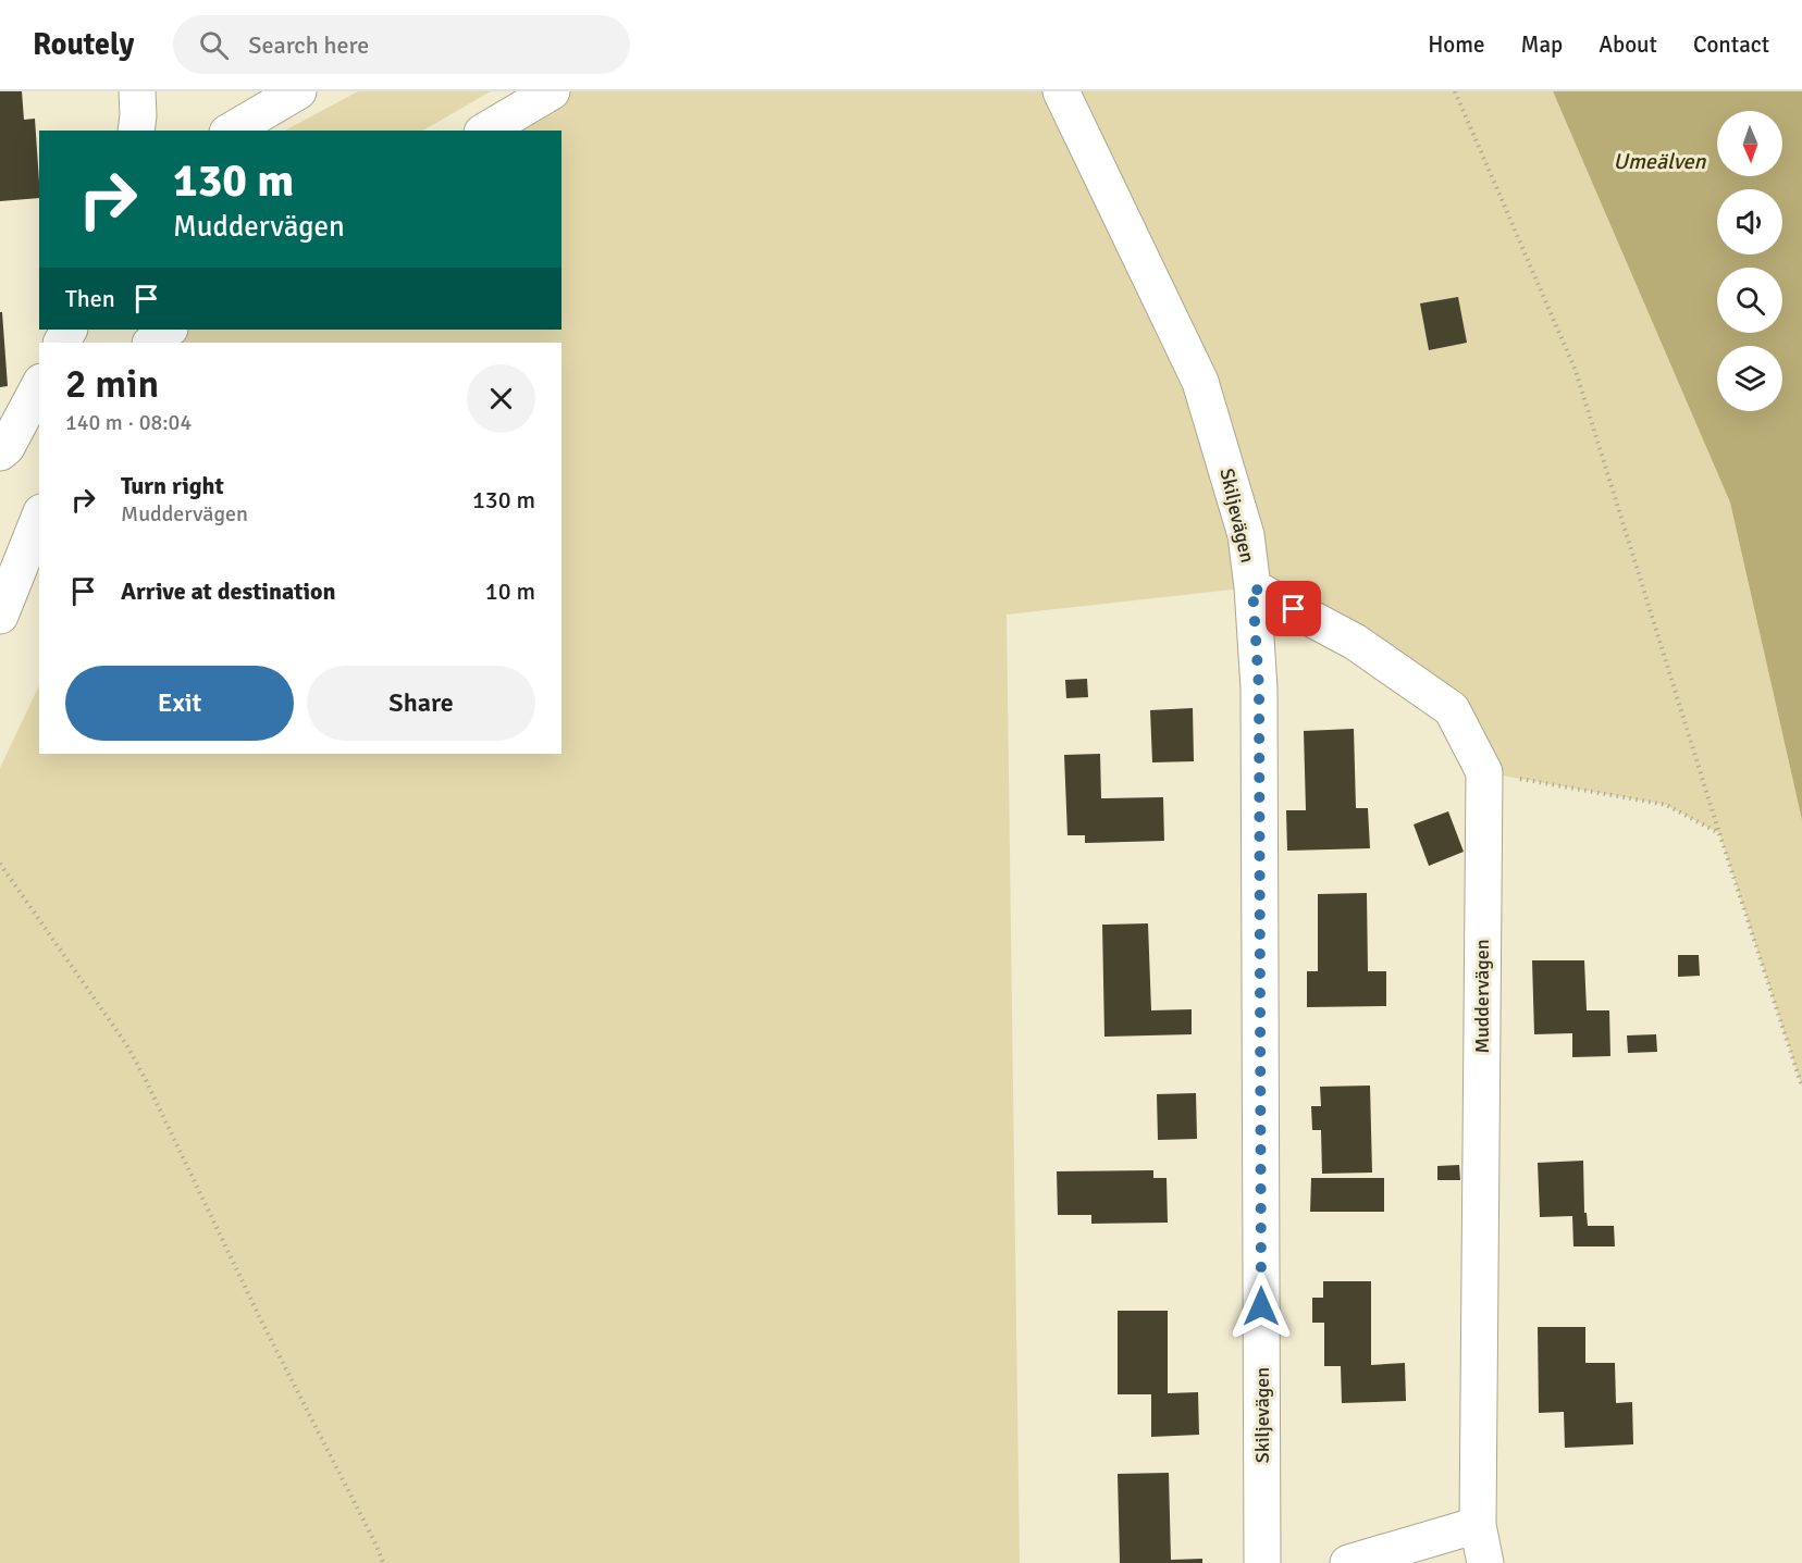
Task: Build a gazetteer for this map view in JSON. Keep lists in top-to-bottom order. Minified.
{"streets":{"street":["Skiljevägen","Muddervägen"]},"crossings":[["Skiljevägen","Muddervägen"]],"water":["Umeälven"],"north":"bottom","page":{"header":"Routely","search":"Search here","nav":["Home","Map","About","Contact"],"turn":["130 m","Muddervägen"],"then":"Then","heading":["2 min","140 m · 08:04"],"list":[{"name":"Turn right","note":"Muddervägen","value":"130 m"},{"name":"Arrive at destination","value":"10 m"}],"buttons":["Exit","Share"]}}
